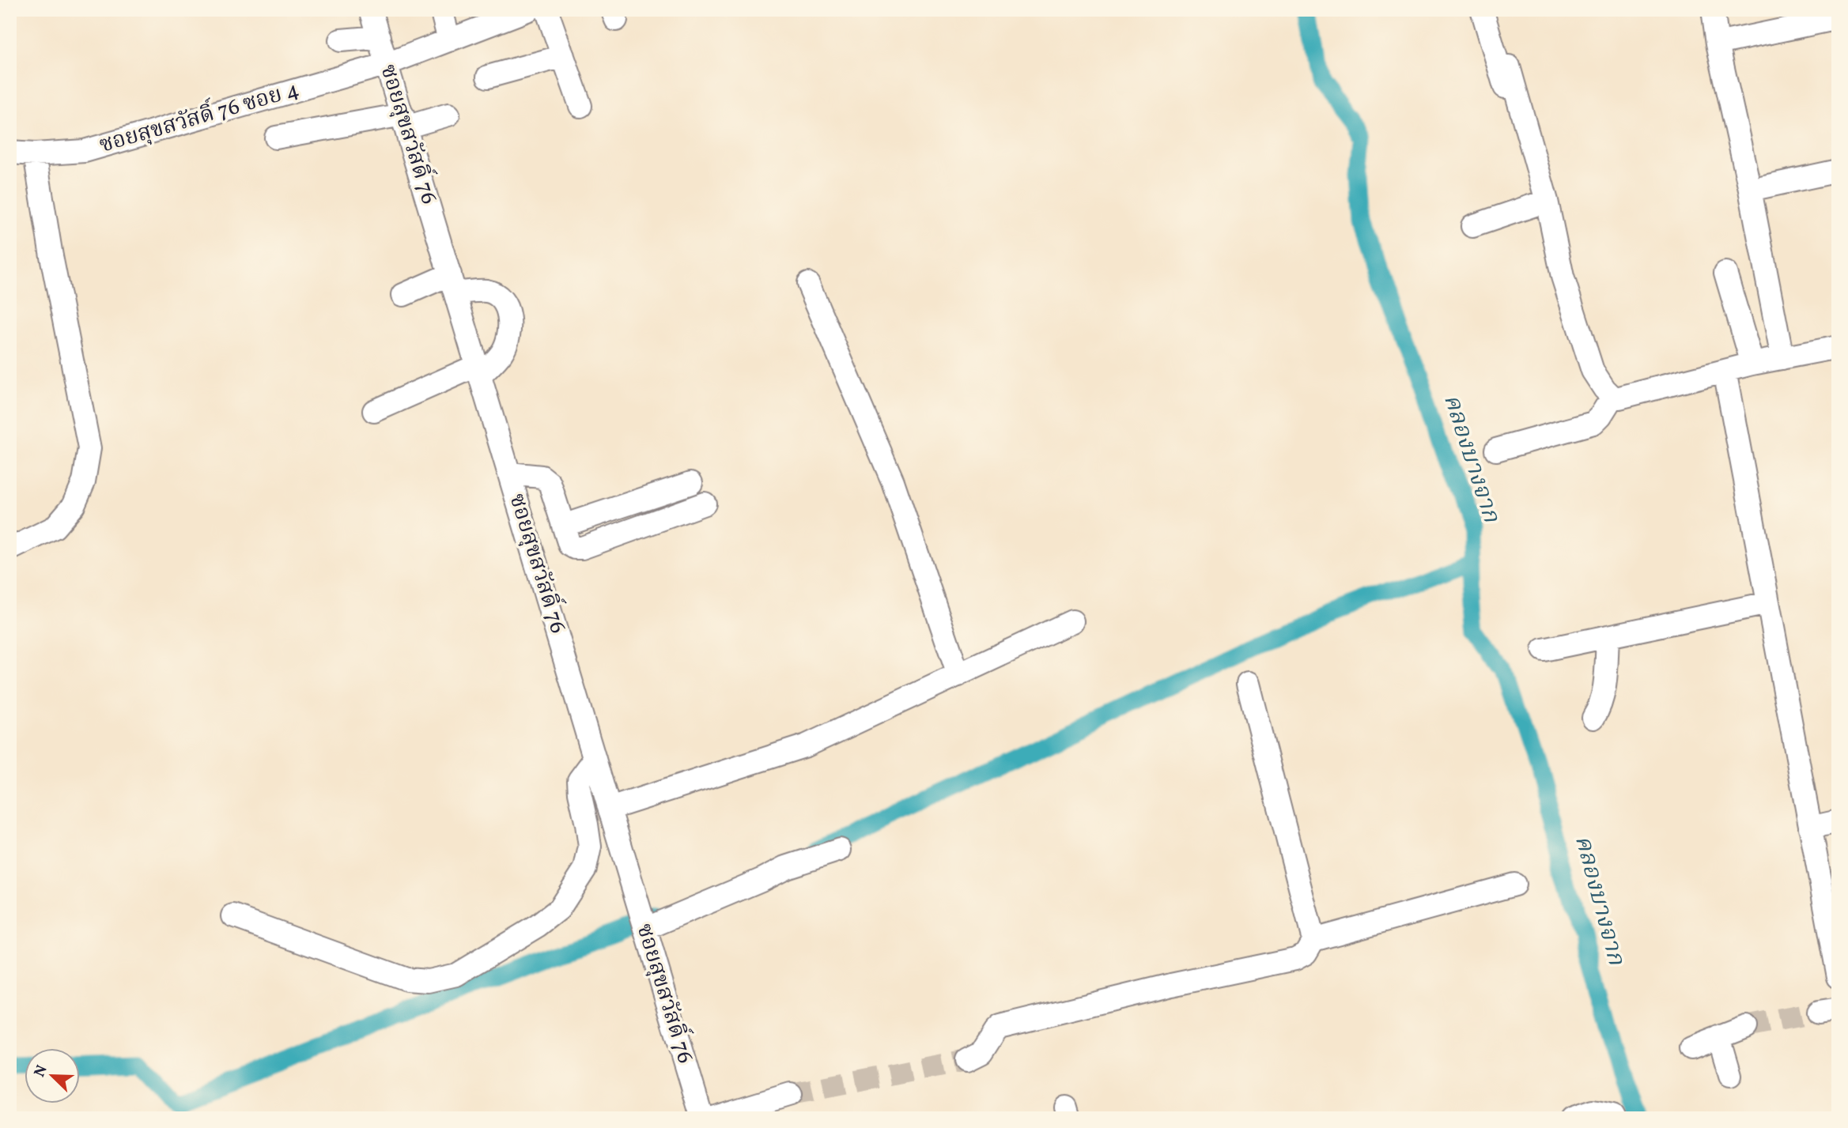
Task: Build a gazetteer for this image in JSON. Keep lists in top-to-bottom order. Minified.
{"streets":{"street":["ซอยสุขสวัสดิ์ 76 ซอย 4","ซอยสุขสวัสดิ์ 76"]},"crossings":[["ซอยสุขสวัสดิ์ 76 ซอย 4","ซอยสุขสวัสดิ์ 76"]],"water":["คลองบางจาก"],"north":"top left"}
